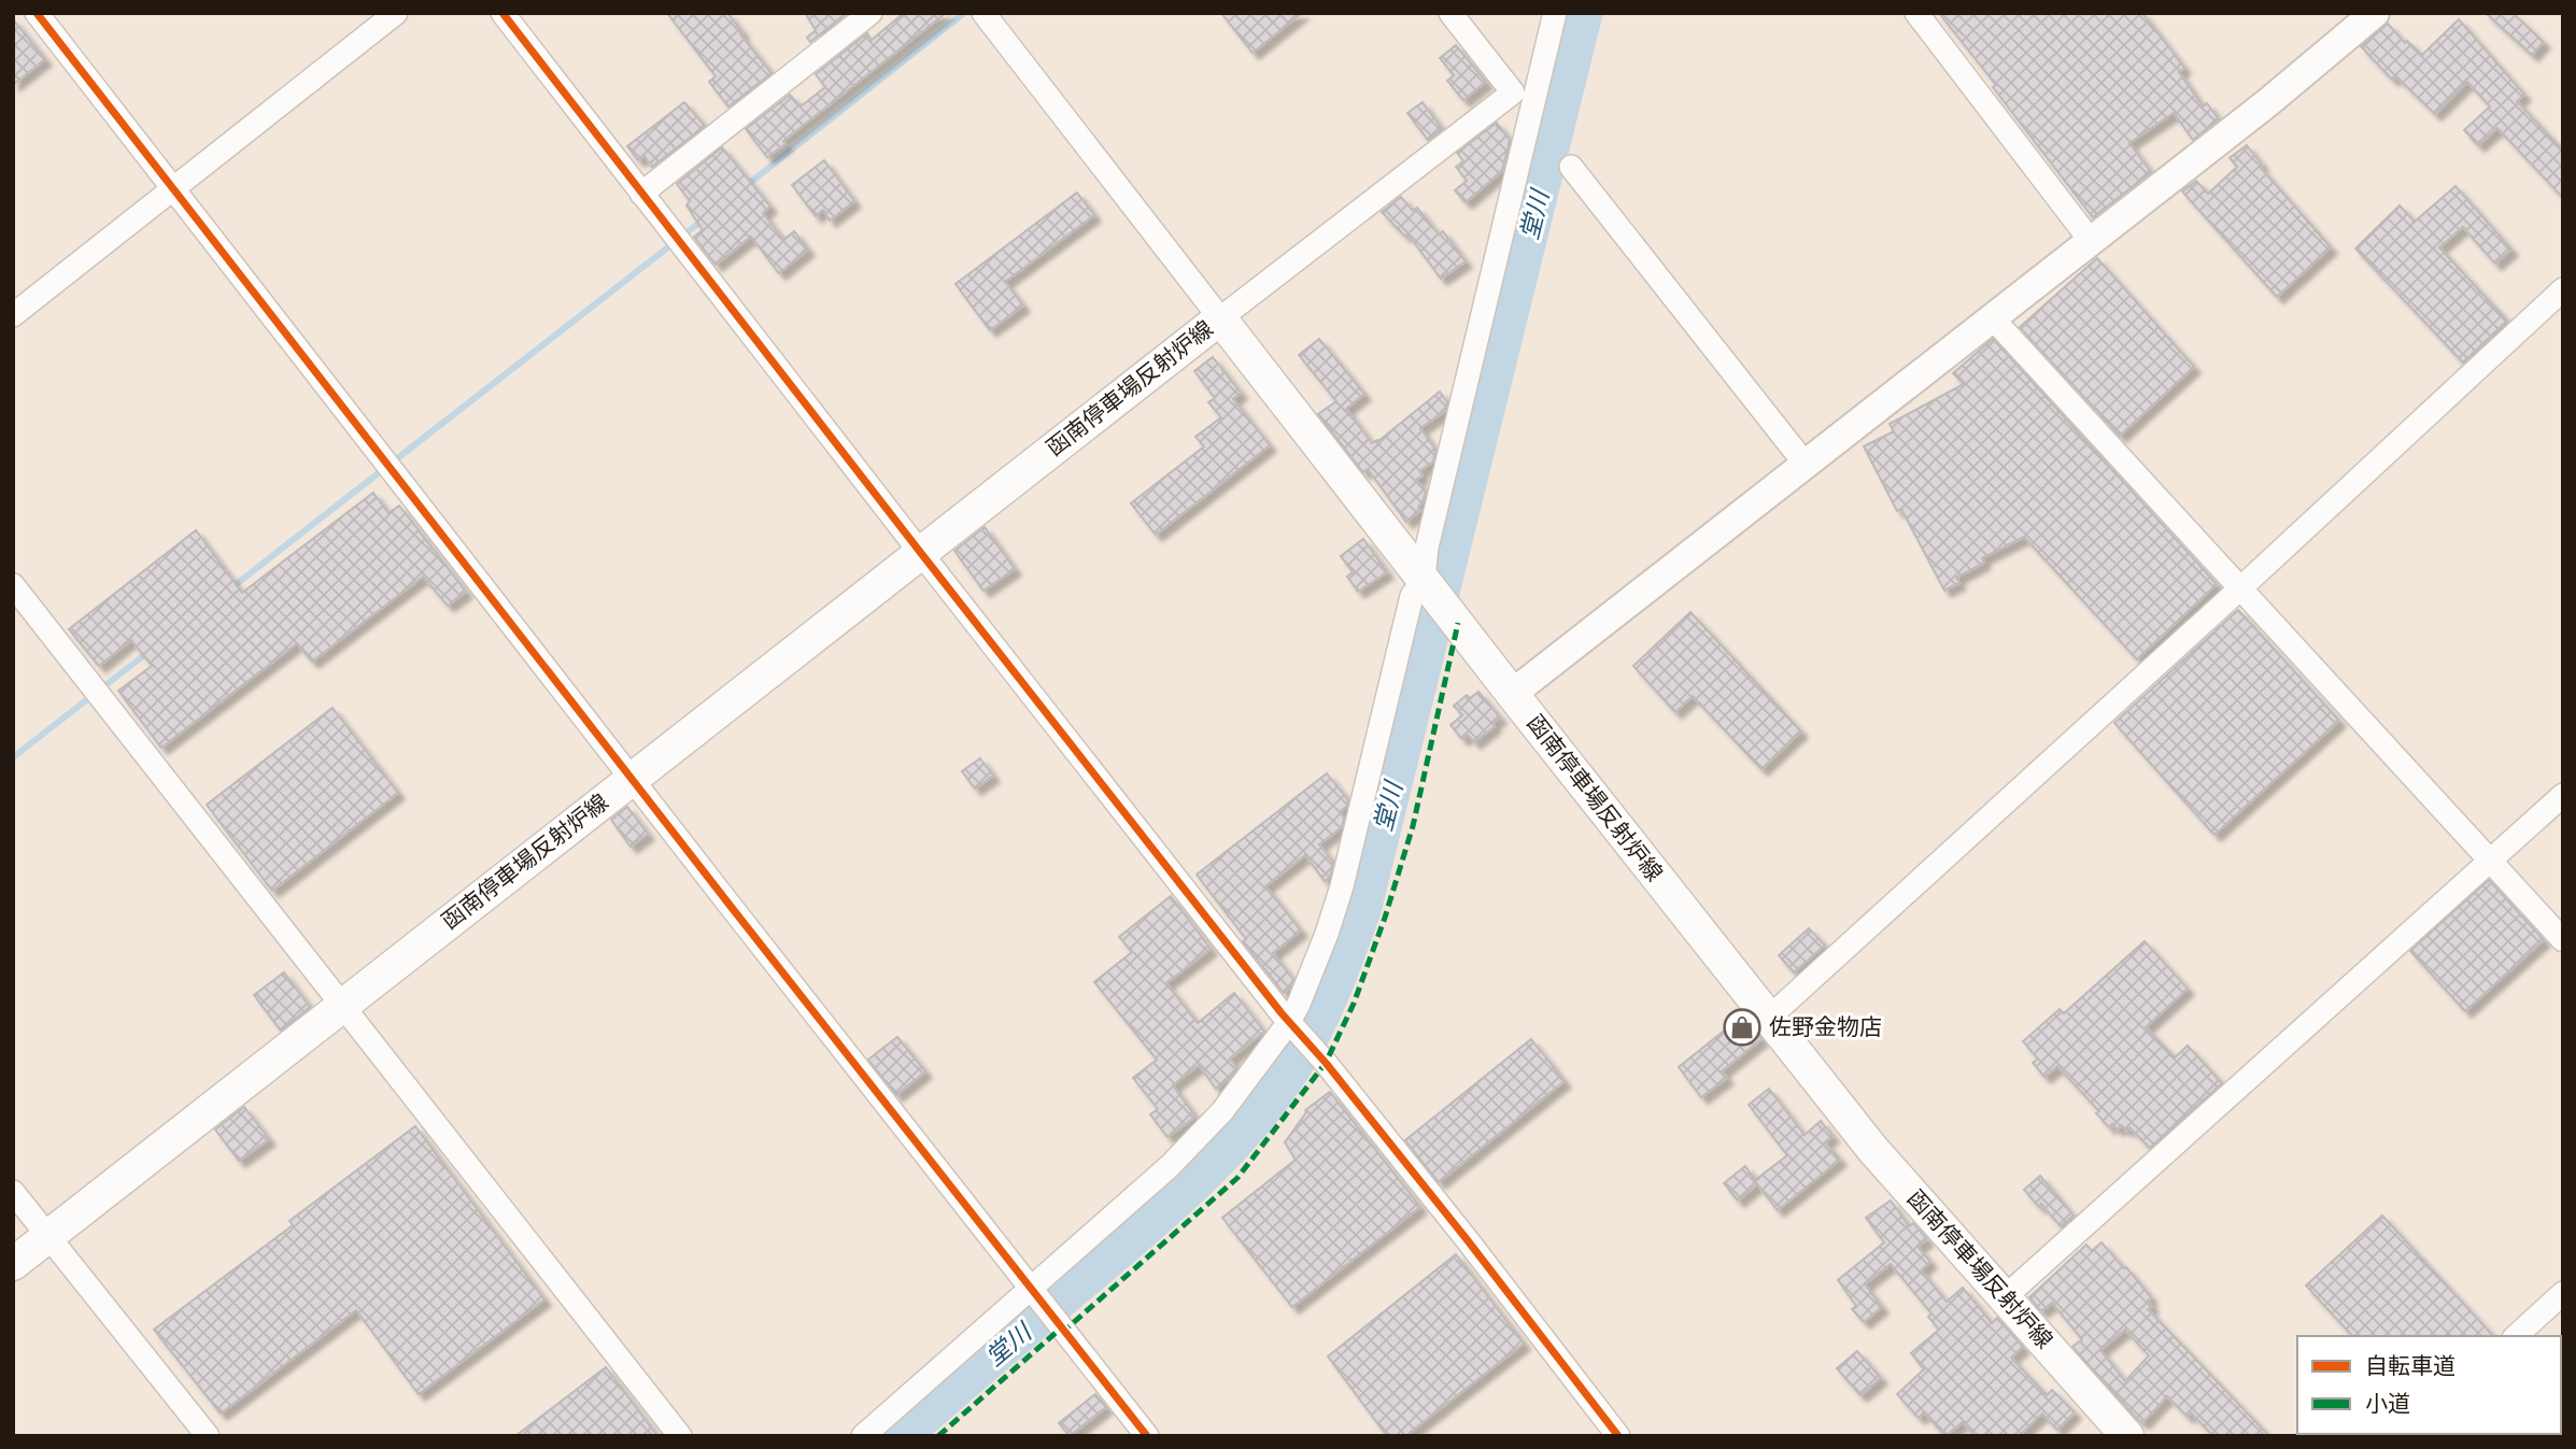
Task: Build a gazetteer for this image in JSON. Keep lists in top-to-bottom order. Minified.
{"streets":{"main road":["函南停車場反射炉線"]},"water":["堂川"],"places":{"shop":["佐野金物店"]},"legend":["自転車道","小道"]}
